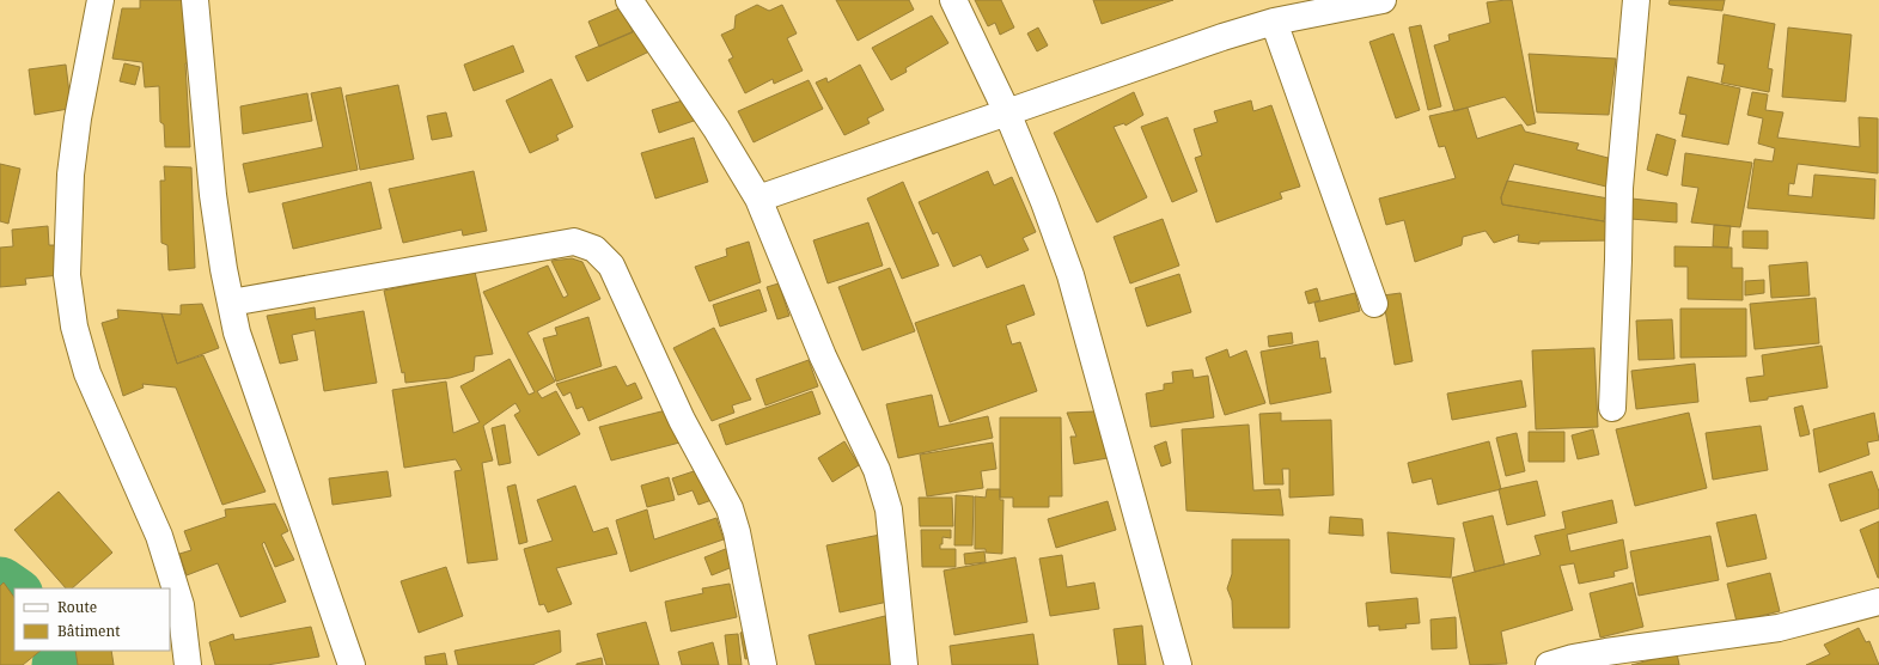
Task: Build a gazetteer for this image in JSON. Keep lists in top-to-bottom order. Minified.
{"legend":["Route","Bâtiment"]}
